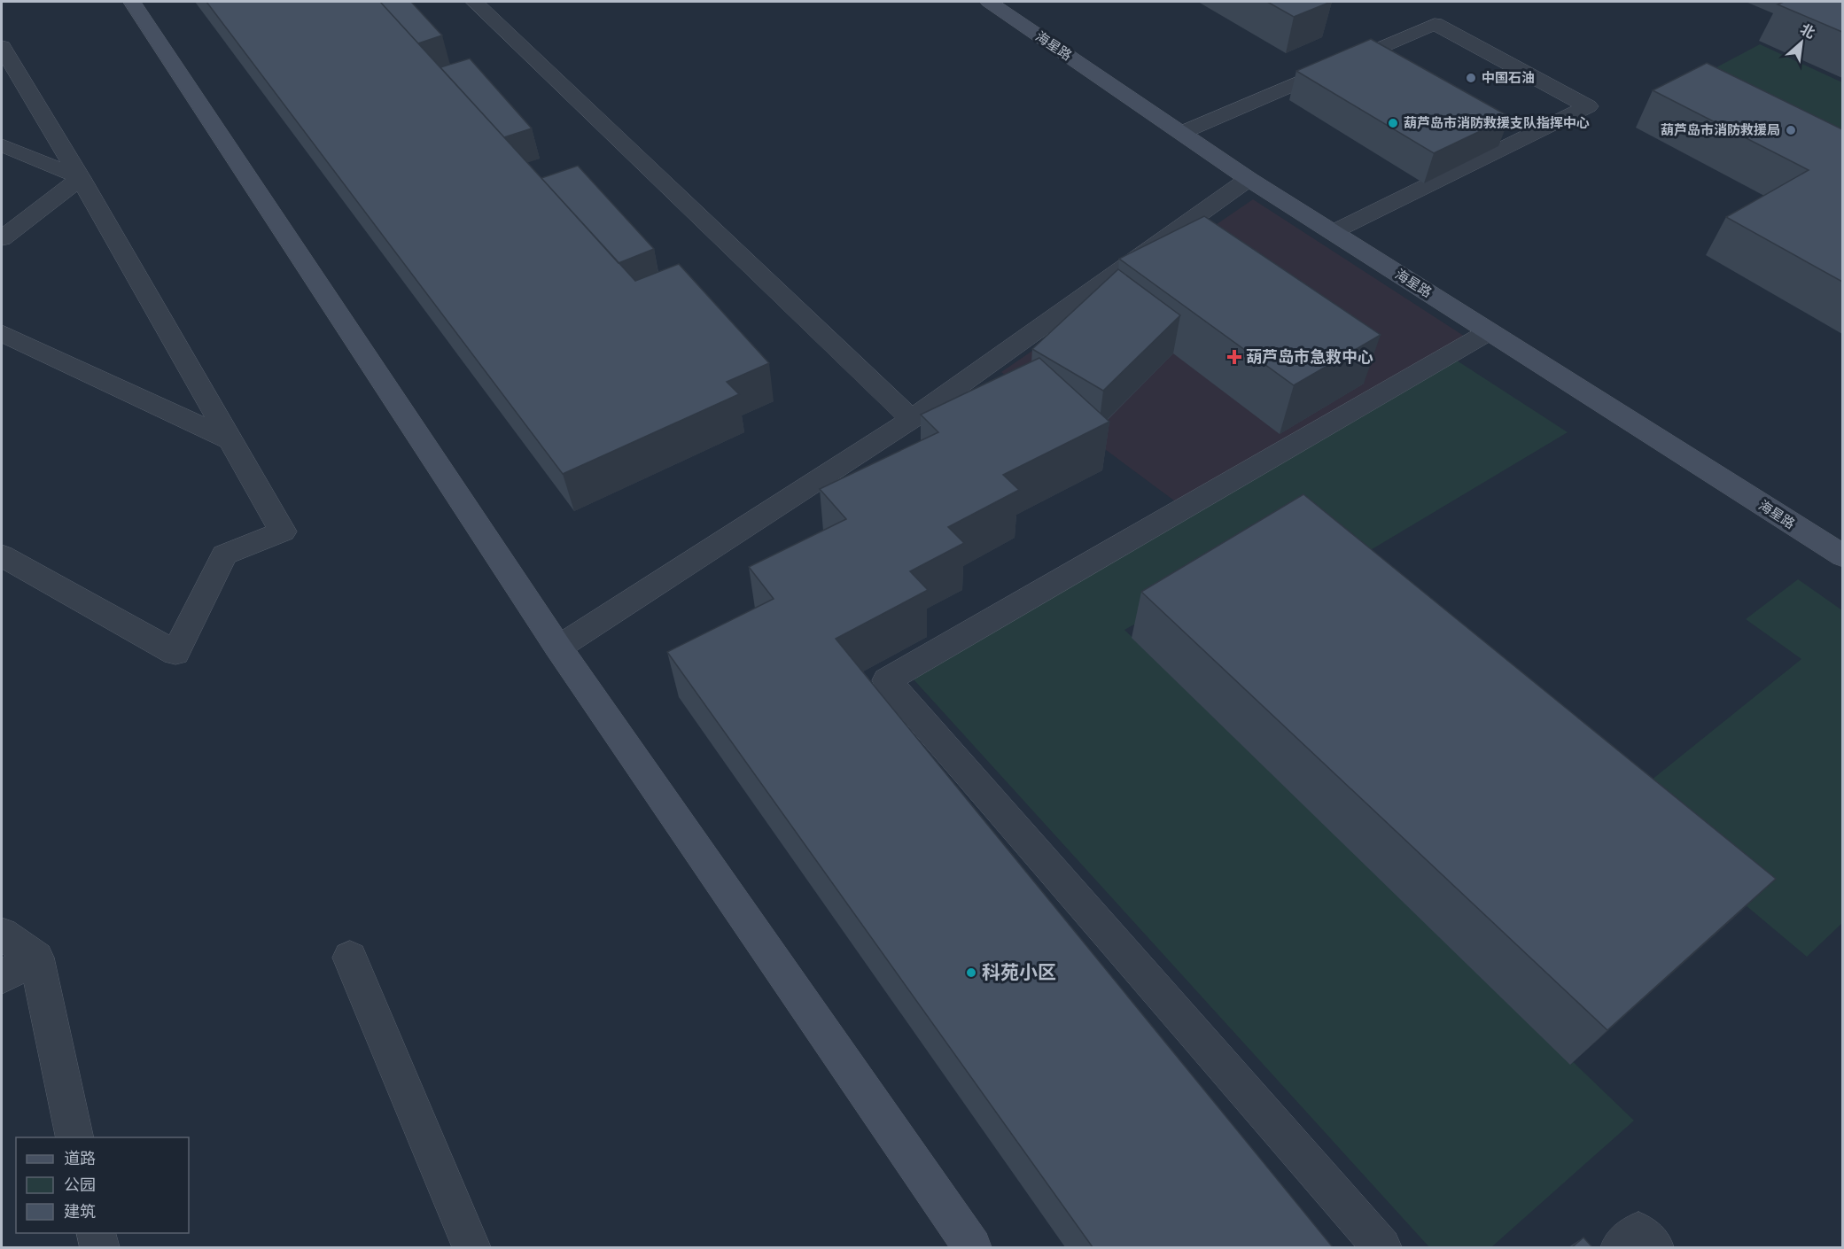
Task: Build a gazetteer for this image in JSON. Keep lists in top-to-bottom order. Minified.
{"streets":{"street":["海星路"]},"places":{"other":["中国石油","葫芦岛市消防救援支队指挥中心","葫芦岛市消防救援局","科苑小区"],"health":["葫芦岛市急救中心"]},"legend":["道路","公园","建筑"],"north":"top right"}
